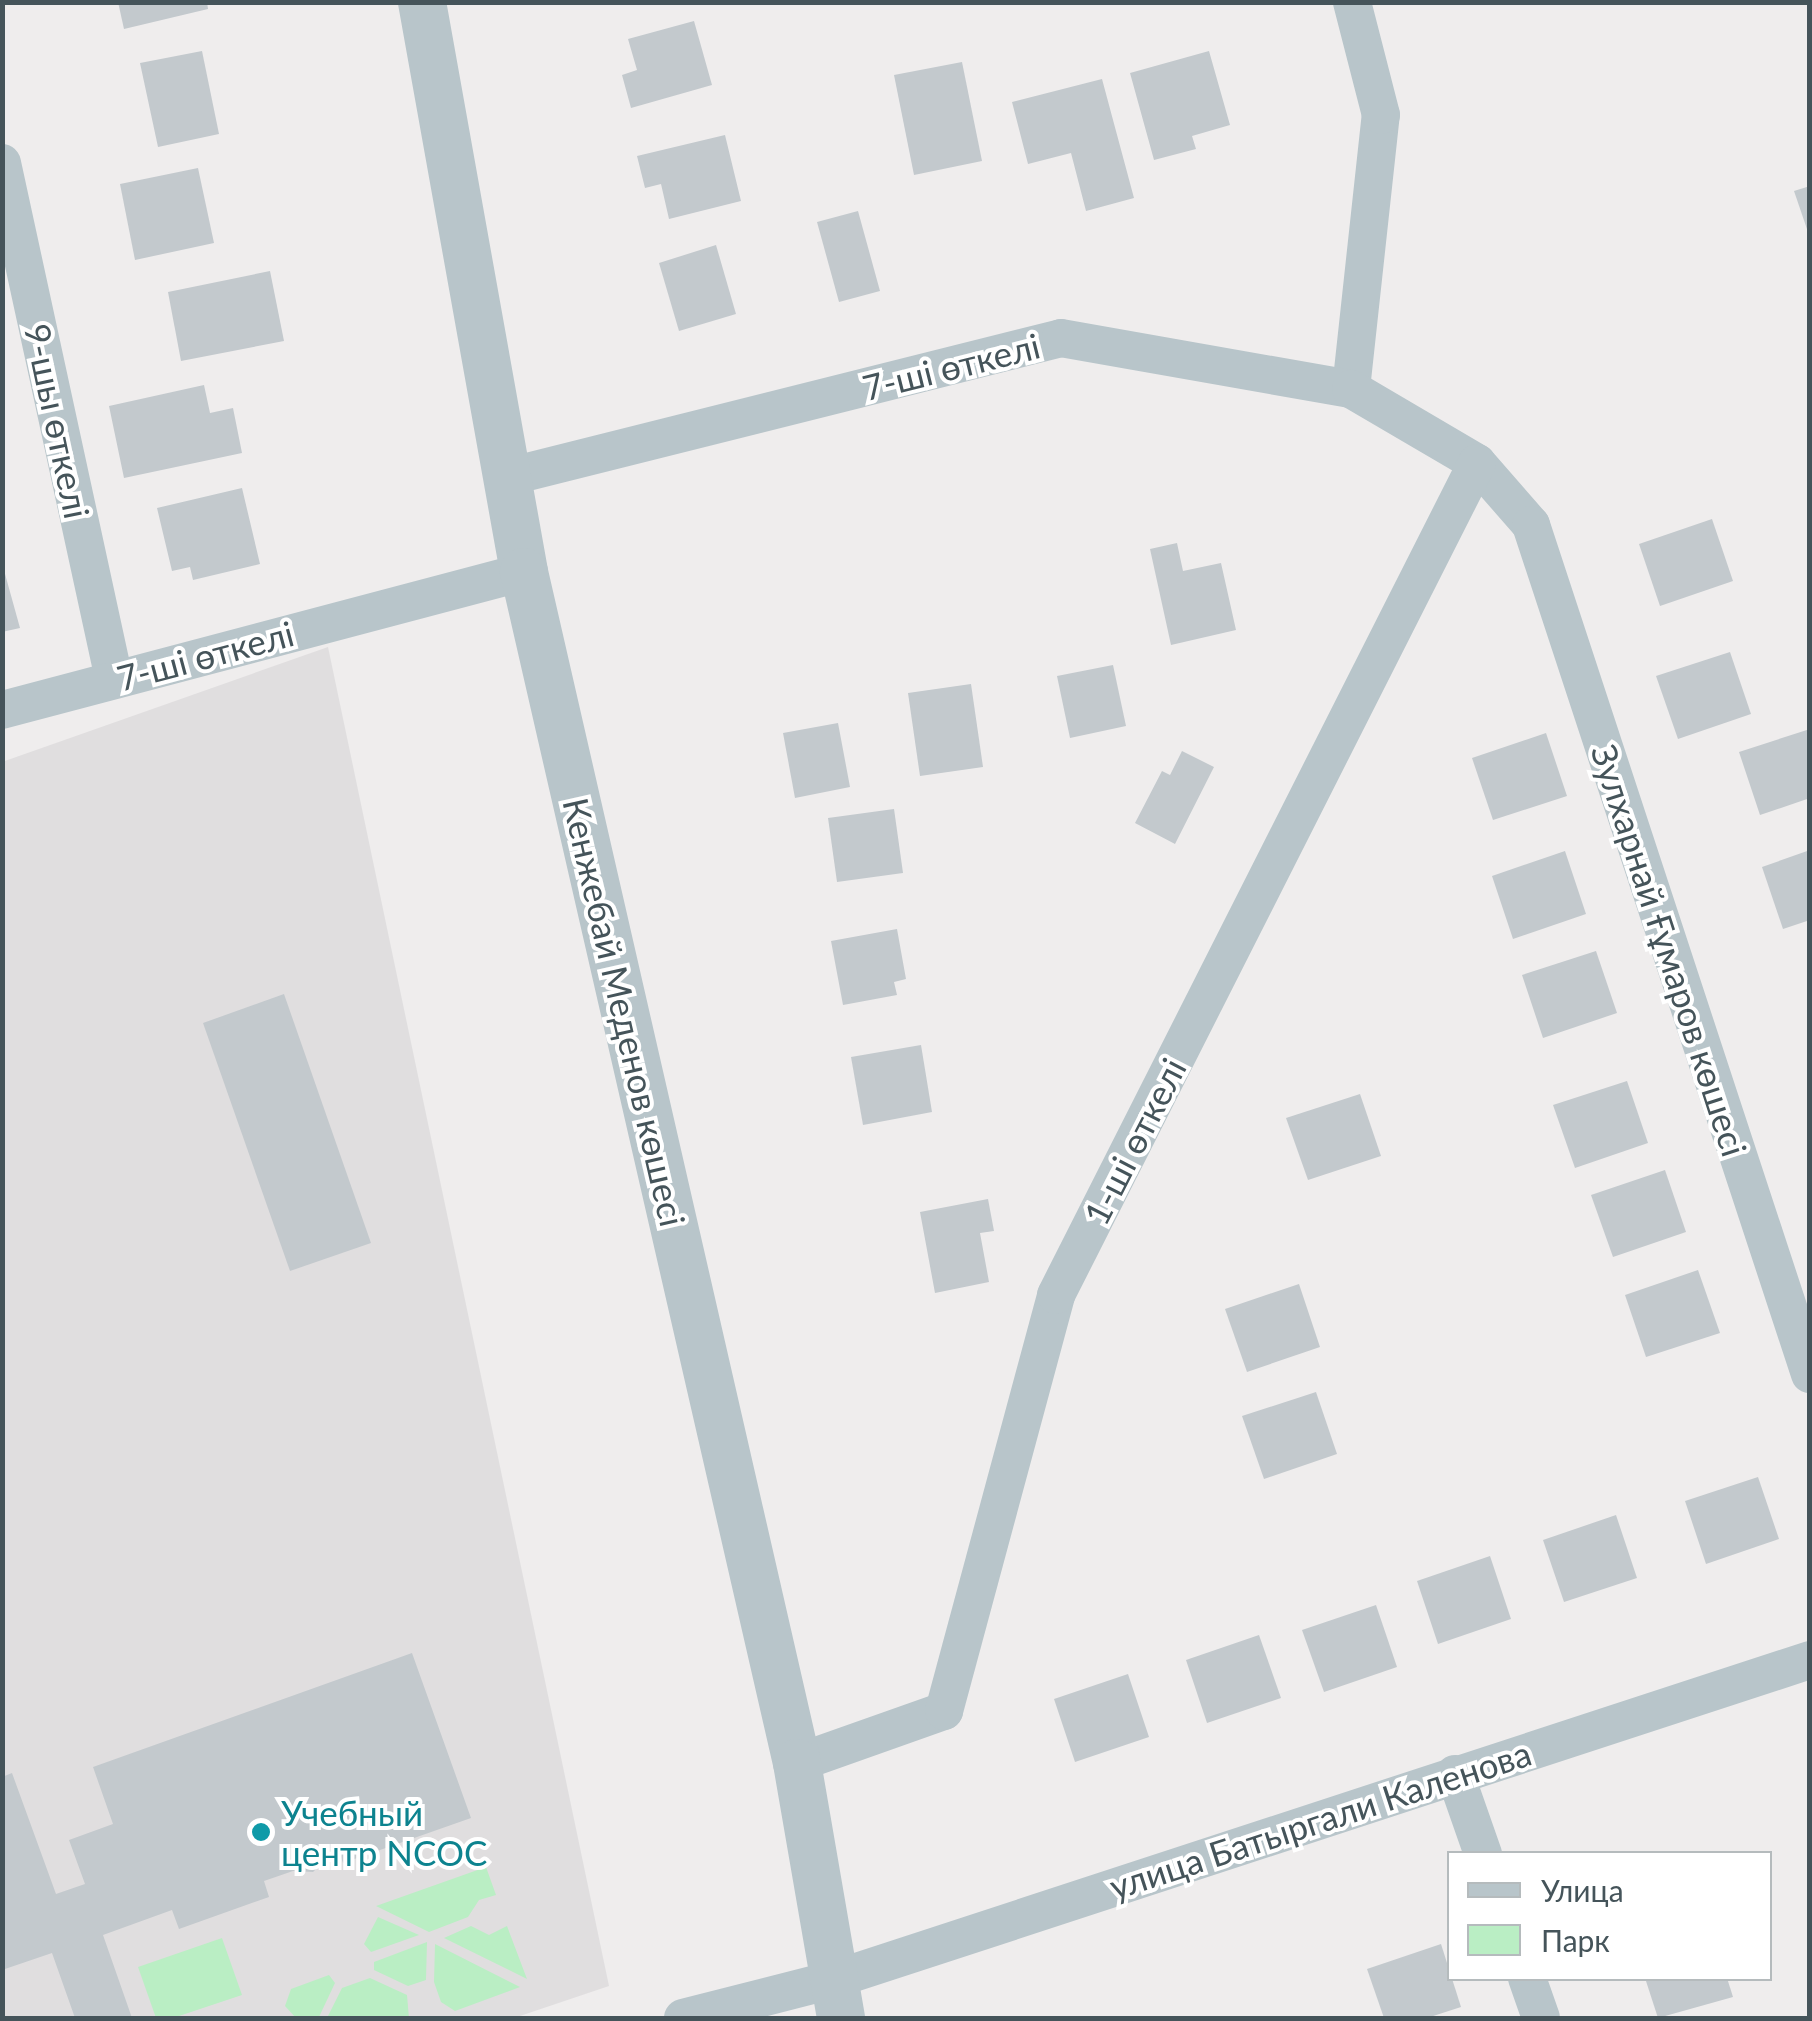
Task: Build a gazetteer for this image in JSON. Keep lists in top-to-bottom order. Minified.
{"streets":{"street":["7-ші өткелі","9-шы өткелі","Зулхарнай Ғұмаров көшесі","Кенжебай Меденов көшесі","1-ші өткелі","улица Батыргали Каленова"]},"crossings":[["7-ші өткелі","9-шы өткелі"],["7-ші өткелі","Зулхарнай Ғұмаров көшесі"],["7-ші өткелі","Кенжебай Меденов көшесі"],["7-ші өткелі","1-ші өткелі"],["Кенжебай Меденов көшесі","1-ші өткелі"],["Кенжебай Меденов көшесі","улица Батыргали Каленова"]],"places":["Учебный центр NCOC"],"legend":["Улица","Парк"]}
